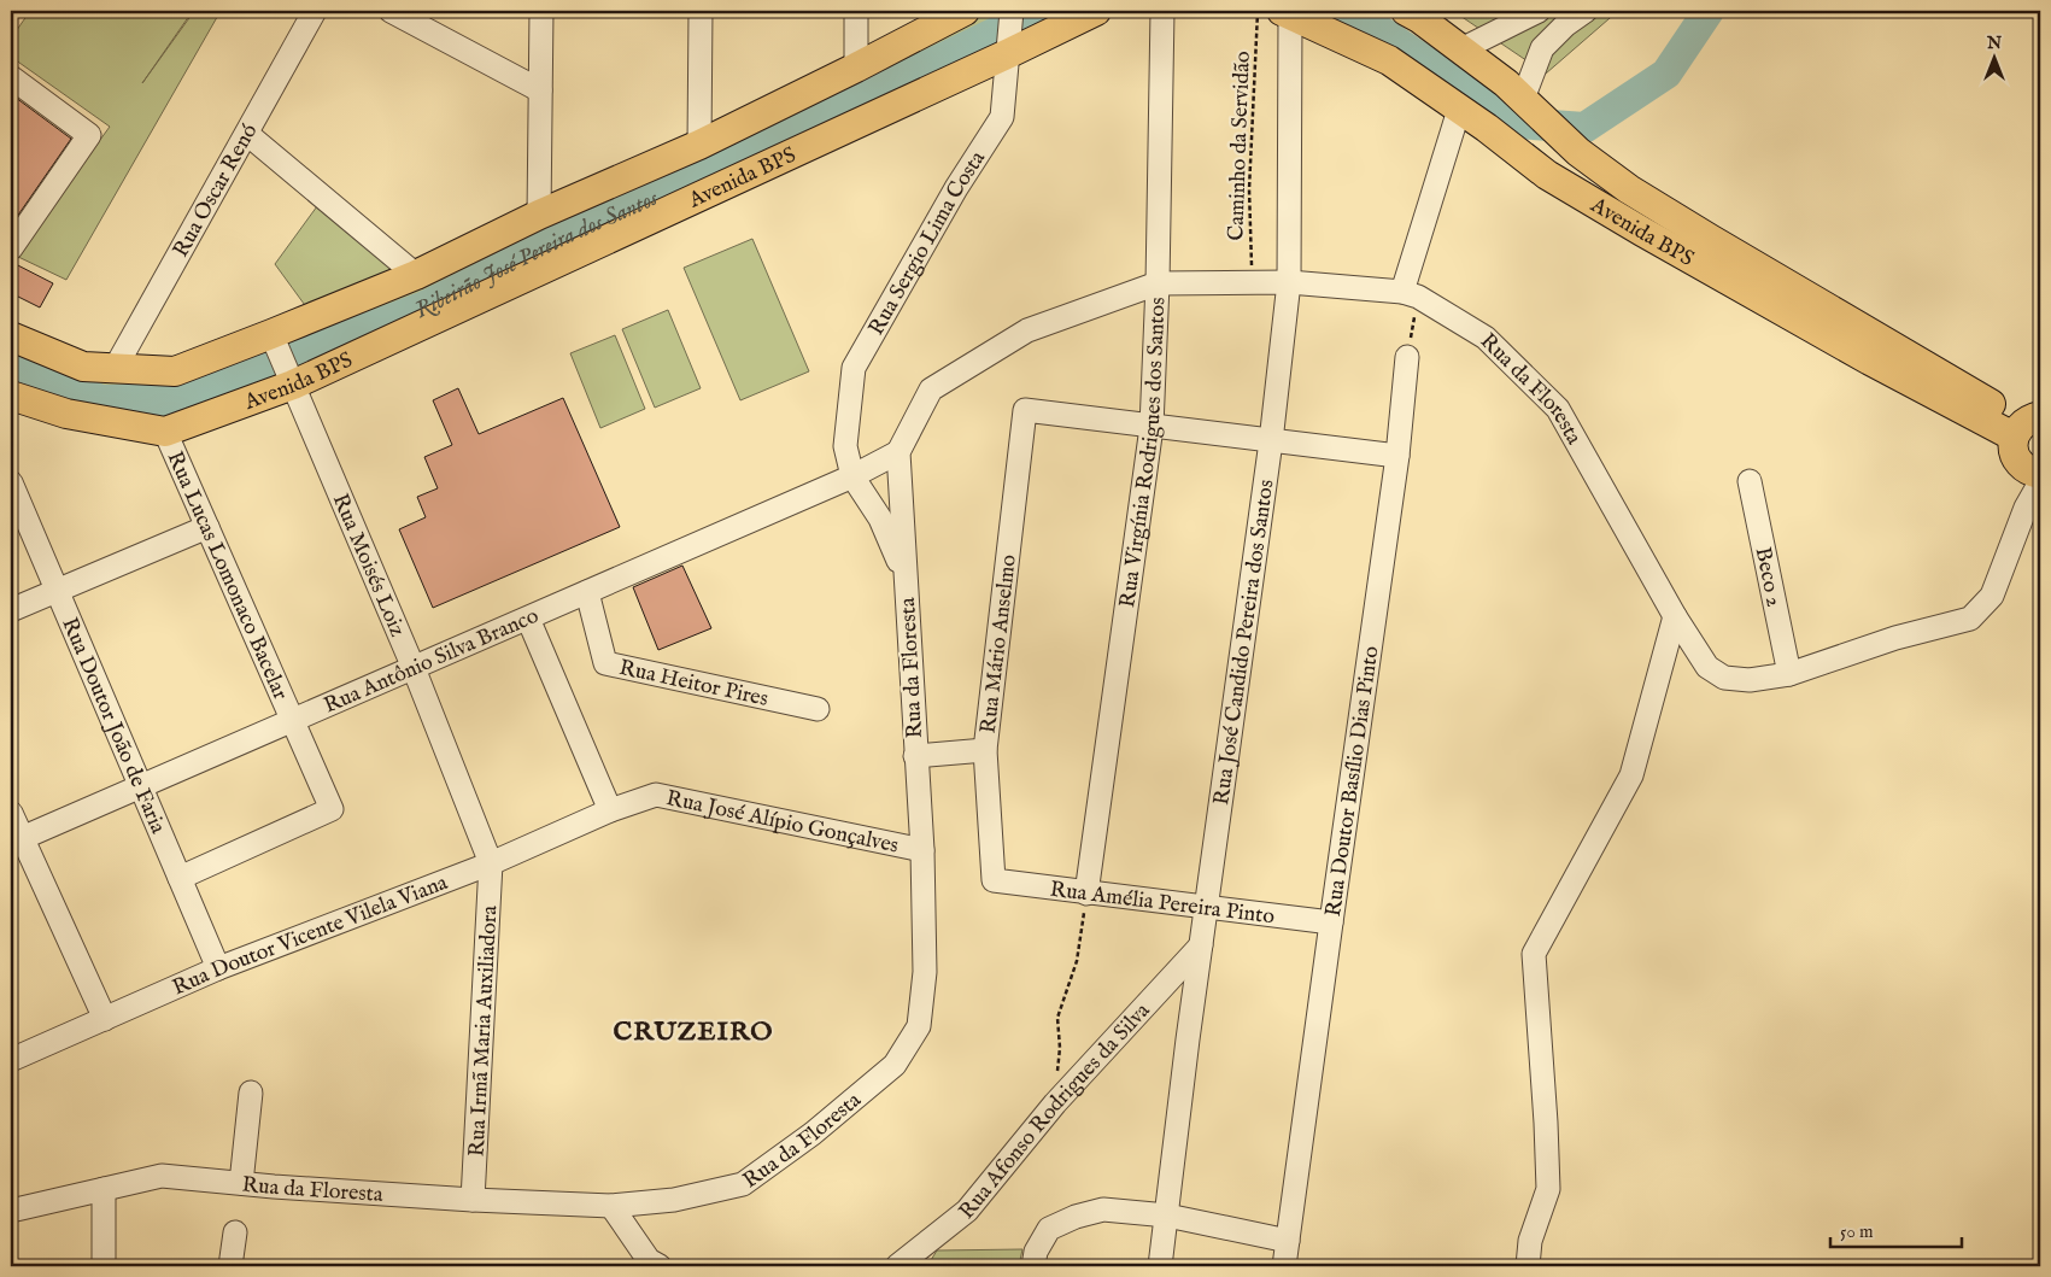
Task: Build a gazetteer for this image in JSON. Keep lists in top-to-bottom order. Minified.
{"streets":{"main road":["Avenida BPS"],"street":["Rua Oscar Renó","Rua Sergio Lima Costa","Rua da Floresta","Rua Virgínia Rodrigues dos Santos","Rua Moisés Loiz","Rua Lucas Lomonaco Bacelar","Beco 2","Rua José Candido Pereira dos Santos","Rua Mário Anselmo","Rua Antônio Silva Branco","Rua Heitor Pires","Rua Doutor João de Faria","Rua Doutor Basílio Dias Pinto","Rua José Alípio Gonçalves","Rua Amélia Pereira Pinto","Rua Doutor Vicente Vilela Viana","Rua Irmã Maria Auxiliadora","Rua Afonso Rodrigues da Silva"],"path":["Caminho da Servidão"]},"crossings":[["Caminho da Servidão","Rua da Floresta"],["Avenida BPS","Rua Sergio Lima Costa"],["Avenida BPS","Rua Moisés Loiz"],["Avenida BPS","Rua Lucas Lomonaco Bacelar"],["Avenida BPS","Rua José Candido Pereira dos Santos"],["Rua Sergio Lima Costa","Rua da Floresta"],["Rua Sergio Lima Costa","Rua Antônio Silva Branco"],["Rua da Floresta","Rua Virgínia Rodrigues dos Santos"],["Rua da Floresta","Beco 2"],["Rua da Floresta","Rua José Candido Pereira dos Santos"],["Rua da Floresta","Rua José Alípio Gonçalves"],["Rua da Floresta","Rua Irmã Maria Auxiliadora"],["Rua Virgínia Rodrigues dos Santos","Rua Mário Anselmo"],["Rua Virgínia Rodrigues dos Santos","Rua Amélia Pereira Pinto"],["Rua Moisés Loiz","Rua Antônio Silva Branco"],["Rua Moisés Loiz","Rua Doutor Vicente Vilela Viana"],["Rua Moisés Loiz","Rua Irmã Maria Auxiliadora"],["Rua Lucas Lomonaco Bacelar","Rua Antônio Silva Branco"],["Rua Lucas Lomonaco Bacelar","Rua Doutor João de Faria"],["Rua José Candido Pereira dos Santos","Rua Amélia Pereira Pinto"],["Rua José Candido Pereira dos Santos","Rua Afonso Rodrigues da Silva"],["Rua Mário Anselmo","Rua Amélia Pereira Pinto"],["Rua Antônio Silva Branco","Rua Heitor Pires"],["Rua Antônio Silva Branco","Rua Doutor João de Faria"],["Rua Doutor João de Faria","Rua Doutor Vicente Vilela Viana"],["Rua Doutor Basílio Dias Pinto","Rua Amélia Pereira Pinto"],["Rua José Alípio Gonçalves","Rua Doutor Vicente Vilela Viana"],["Rua Doutor Vicente Vilela Viana","Rua Irmã Maria Auxiliadora"]],"districts":["CRUZEIRO"],"water":["Ribeirão José Pereira dos Santos"],"scale_bar":"50 m","north":"top"}
